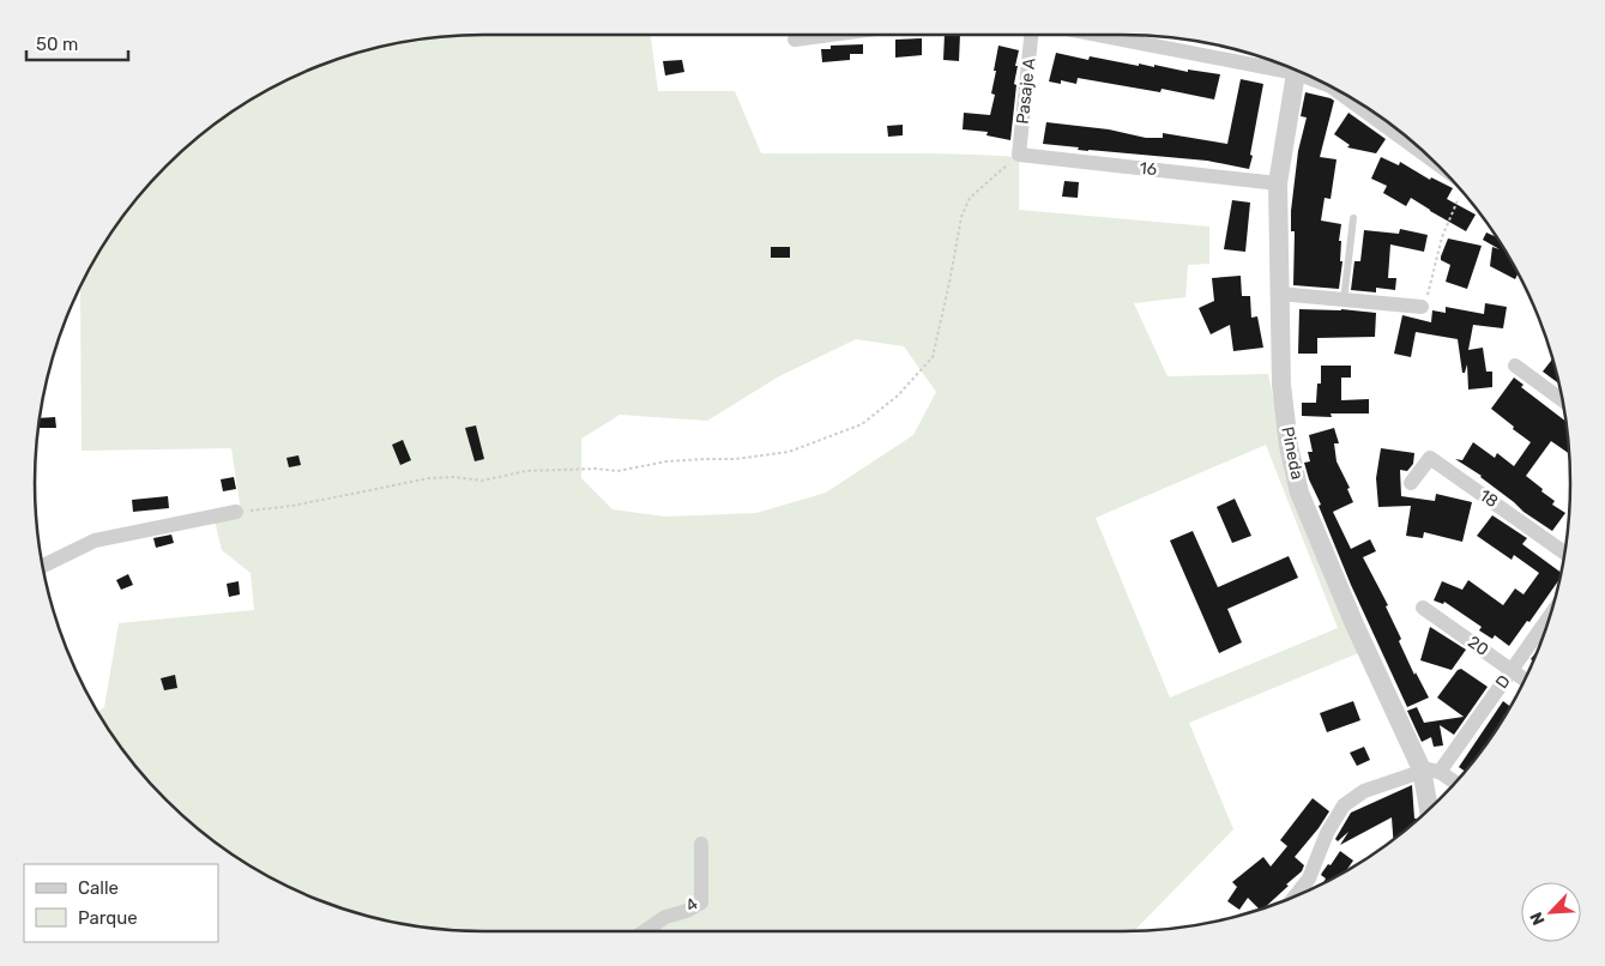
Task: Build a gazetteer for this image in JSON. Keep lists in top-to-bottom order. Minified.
{"streets":{"street":["Pasaje A","16","Pineda","18","20","D","4"]},"crossings":[["Pasaje A","16"],["16","Pineda"],["Pineda","D"],["20","D"]],"legend":["Calle","Parque"],"scale_bar":"50 m","north":"bottom left"}
